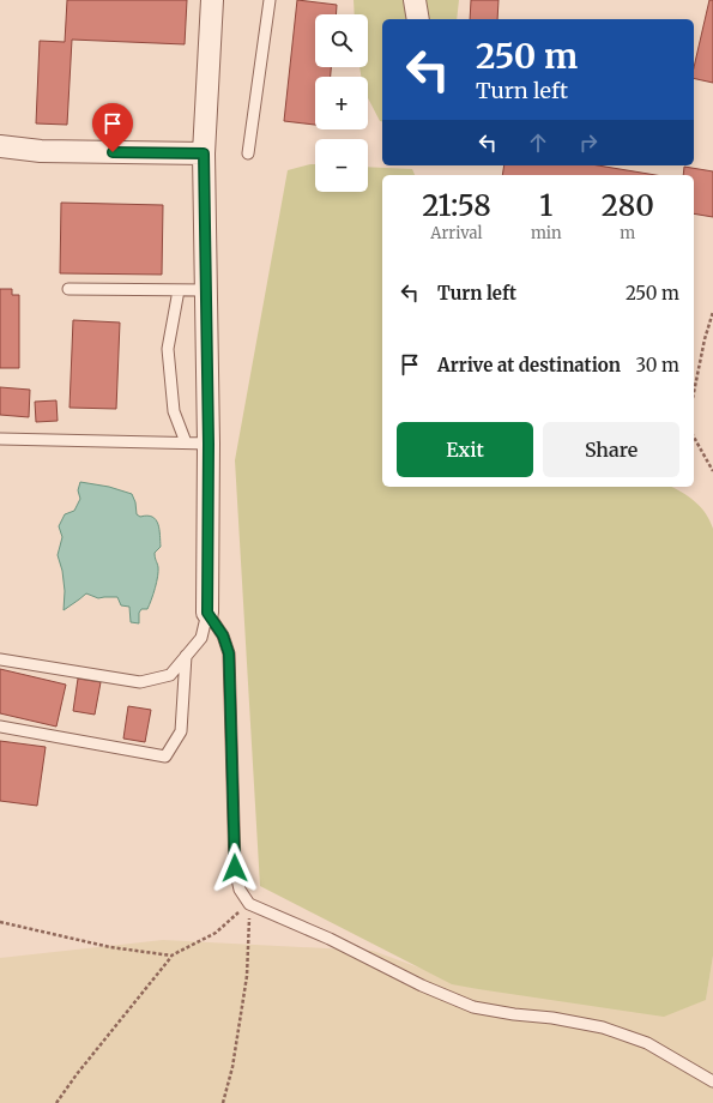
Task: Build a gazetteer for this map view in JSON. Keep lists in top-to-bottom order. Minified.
{"page":{"map_buttons":["+","−"],"turn":["250 m","Turn left"],"eta":["21:58","Arrival","1","min","280","m"],"list":[{"name":"Turn left","value":"250 m"},{"name":"Arrive at destination","value":"30 m"}],"buttons":["Exit","Share"]}}
